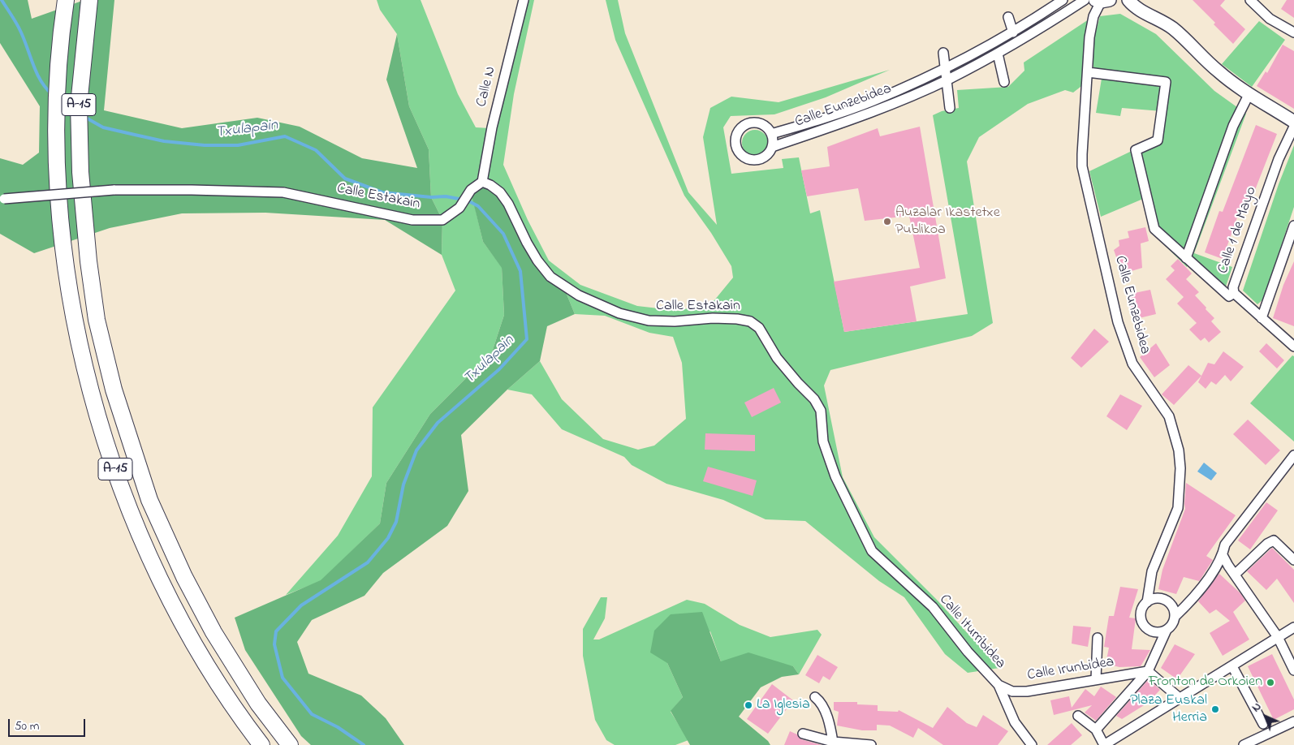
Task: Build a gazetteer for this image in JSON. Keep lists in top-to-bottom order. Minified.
{"streets":{"highway":["A-15"],"street":["Calle N","Calle Eunzebidea","Calle Estakain","Calle 1 de Mayo","Calle Iturribidea","Calle Irunbidea"]},"crossings":[["Calle N","Calle Estakain"],["Calle Estakain","Calle Iturribidea"],["Calle Iturribidea","Calle Irunbidea"]],"water":["Txulapain"],"places":["Auzalar Ikastetxe Publikoa","Fronton de Orkoien","La Iglesia","Plaza Euskal Herria"],"scale_bar":"50 m","north":"top left"}
